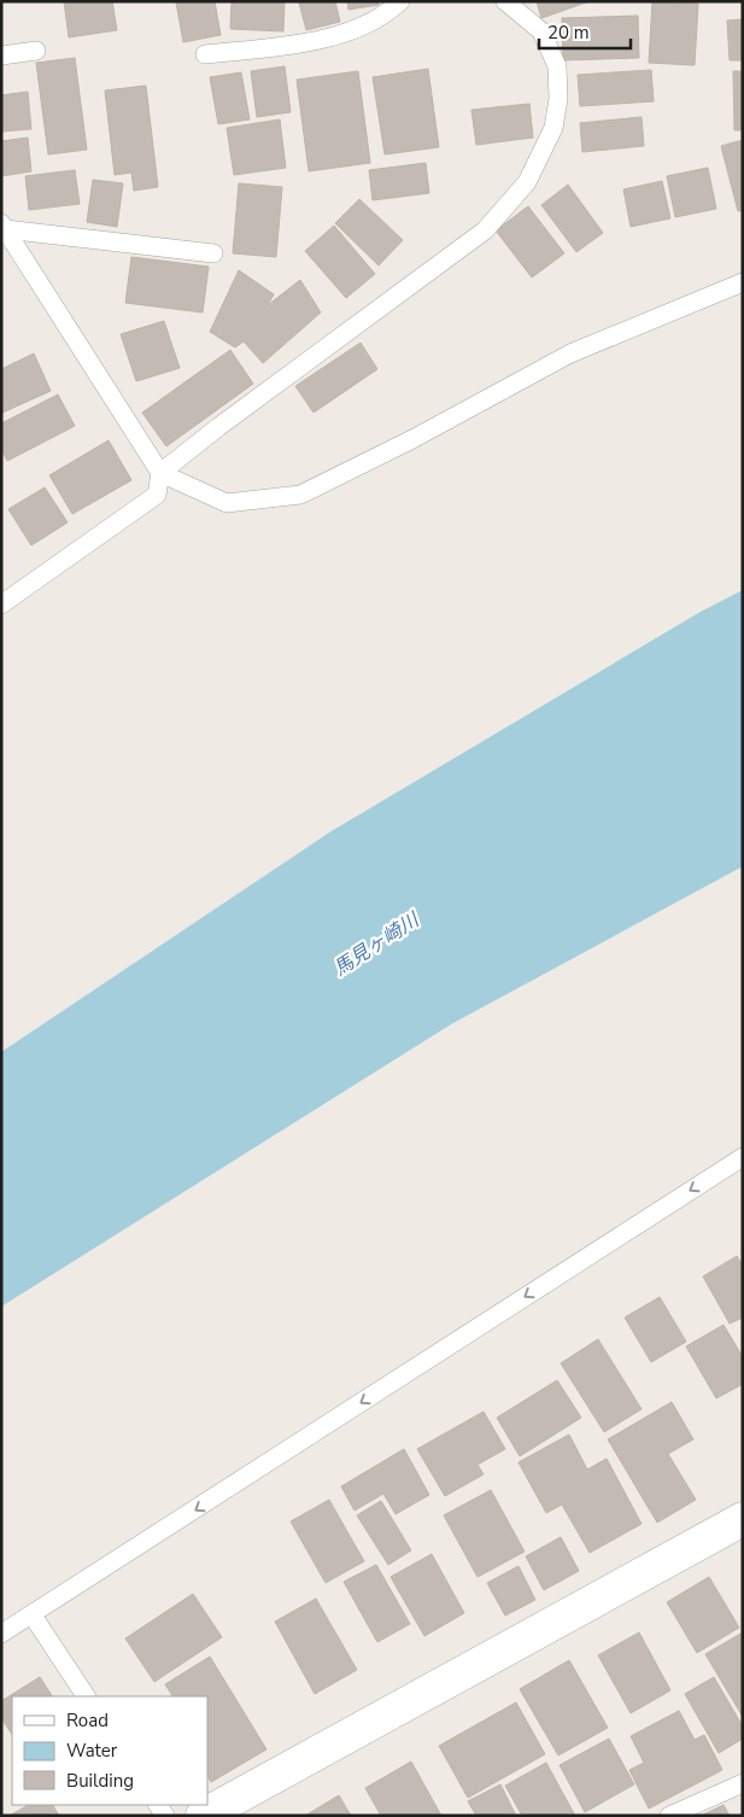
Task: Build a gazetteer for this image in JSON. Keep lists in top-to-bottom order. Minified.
{"water":["馬見ヶ崎川"],"legend":["Road","Water","Building"],"scale_bar":"20 m"}
